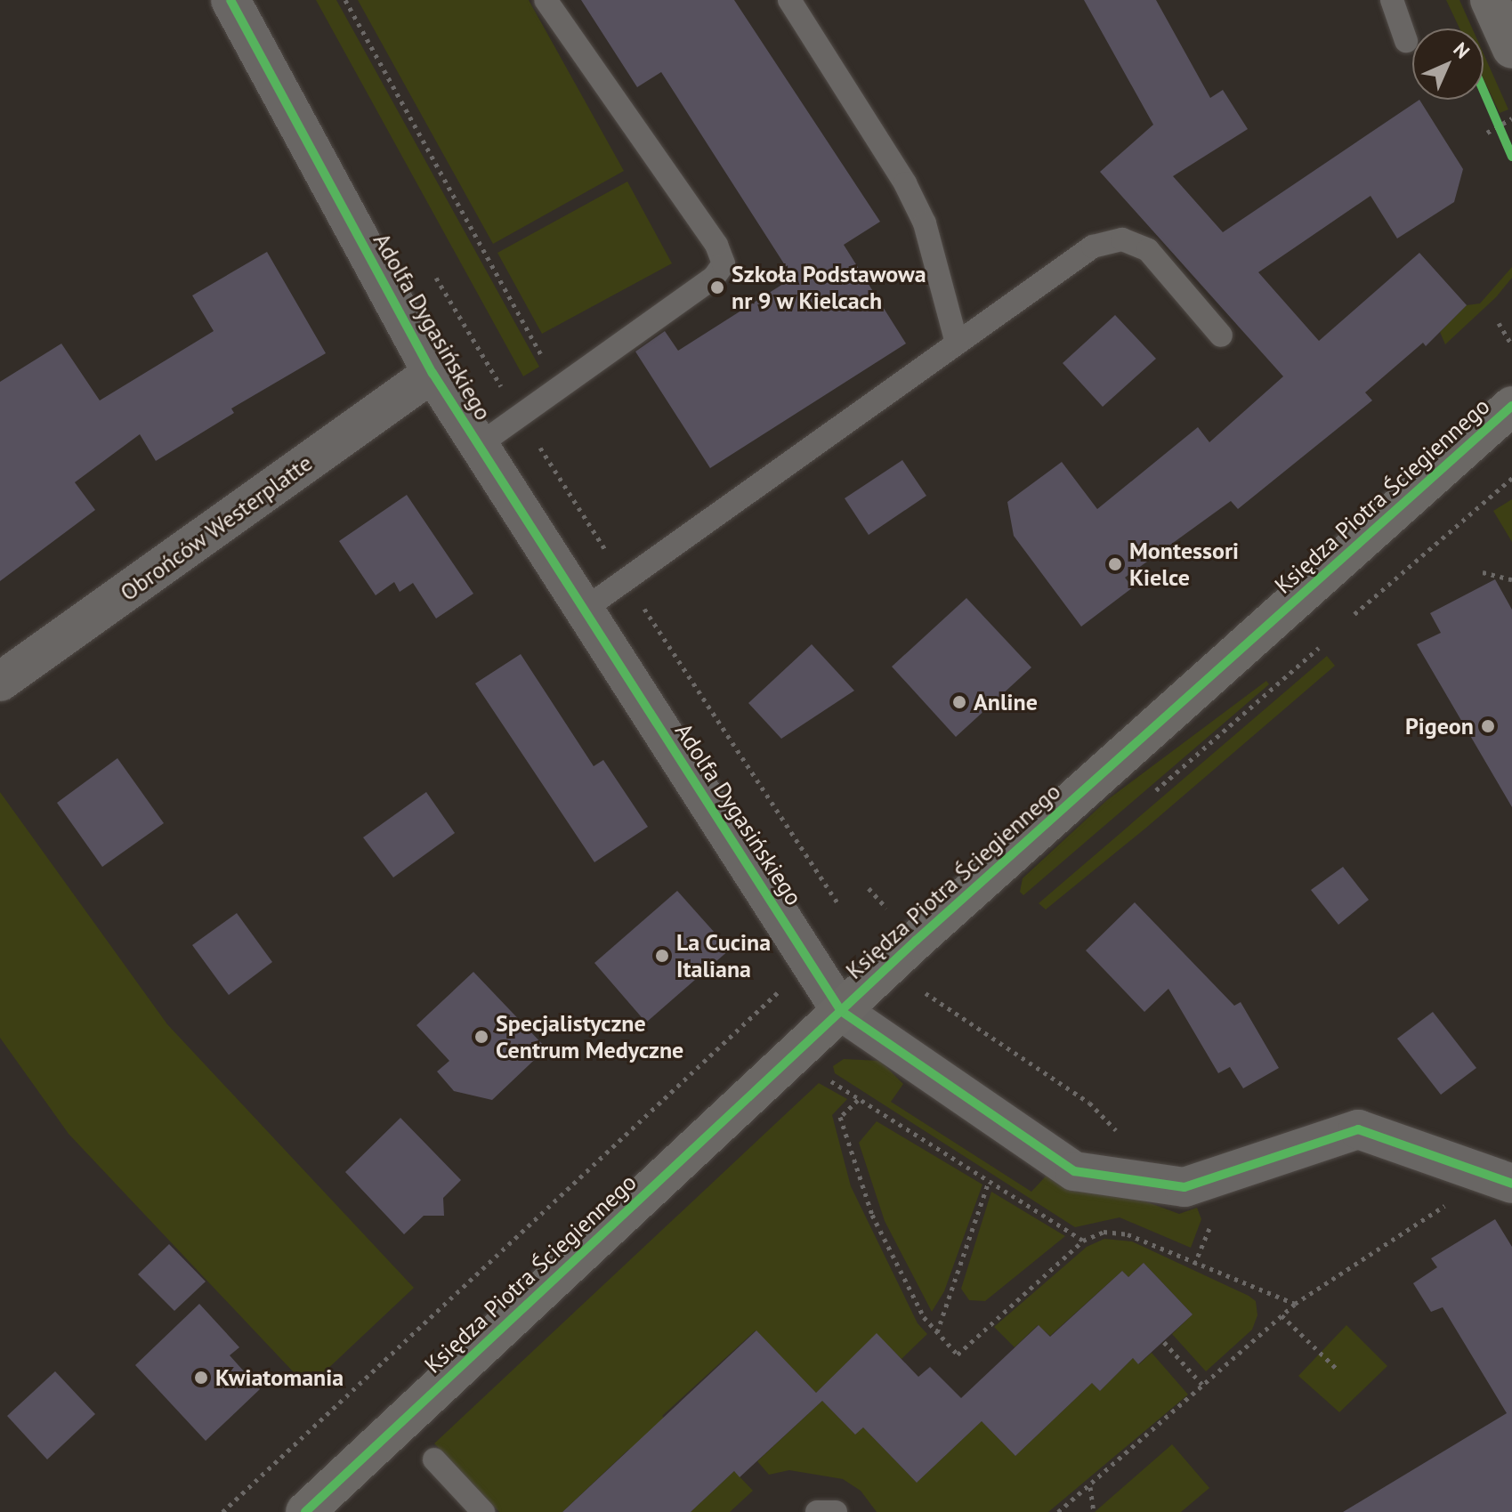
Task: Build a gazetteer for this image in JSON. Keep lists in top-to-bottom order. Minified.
{"streets":{"street":["Adolfa Dygasińskiego","Księdza Piotra Ściegiennego","Obrońców Westerplatte"]},"crossings":[["Adolfa Dygasińskiego","Księdza Piotra Ściegiennego"],["Adolfa Dygasińskiego","Obrońców Westerplatte"]],"places":["Szkoła Podstawowa nr 9 w Kielcach","Montessori Kielce","Anline","Pigeon","La Cucina Italiana","Specjalistyczne Centrum Medyczne","Kwiatomania"],"north":"top right"}
